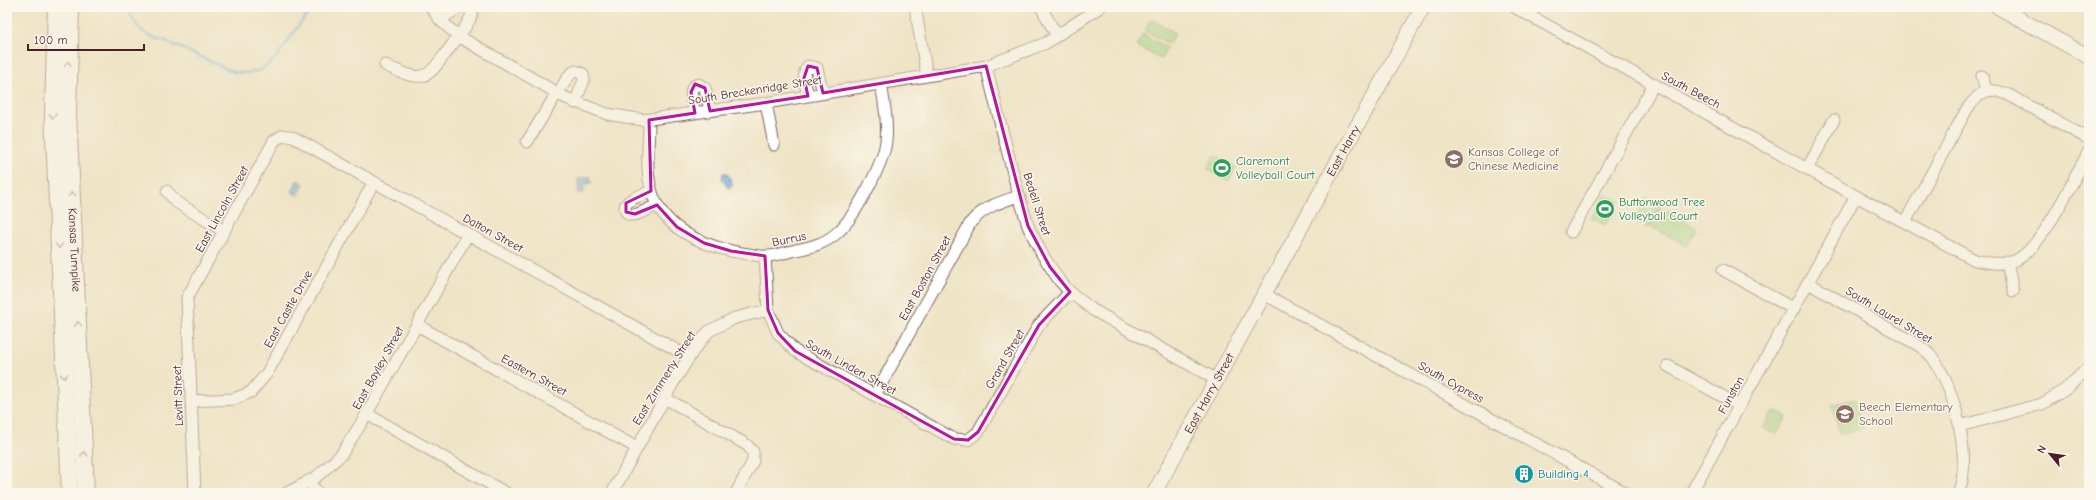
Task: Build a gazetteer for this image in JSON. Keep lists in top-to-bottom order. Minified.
{"streets":{"highway":["Kansas Turnpike"],"main road":["East Harry","East Harry Street"],"street":["South Breckenridge Street","South Beech","Bedell Street","East Lincoln Street","Dalton Street","Burrus","East Boston Street","East Castle Drive","South Laurel Street","Grand Street","South Linden Street","East Bayley Street","Eastern Street","East Zimmerly Street","South Cypress","Funston","Levitt Street"]},"crossings":[["South Breckenridge Street","Bedell Street"],["South Breckenridge Street","Burrus"],["East Harry","South Cypress"],["East Harry","East Harry Street"],["Bedell Street","East Boston Street"],["Bedell Street","Grand Street"],["Bedell Street","East Harry Street"],["East Lincoln Street","Dalton Street"],["East Lincoln Street","Levitt Street"],["Dalton Street","East Castle Drive"],["Dalton Street","East Bayley Street"],["Dalton Street","East Zimmerly Street"],["Burrus","South Linden Street"],["East Boston Street","South Linden Street"],["East Castle Drive","Levitt Street"],["South Laurel Street","Funston"],["Grand Street","South Linden Street"],["South Linden Street","East Zimmerly Street"],["East Bayley Street","Eastern Street"],["Eastern Street","East Zimmerly Street"],["South Cypress","East Harry Street"]],"places":{"school or university":["Kansas College of Chinese Medicine","Beech Elementary School"],"sports":["Claremont Volleyball Court","Buttonwood Tree Volleyball Court"],"building":["Building 4"]},"scale_bar":"100 m","north":"top left"}
